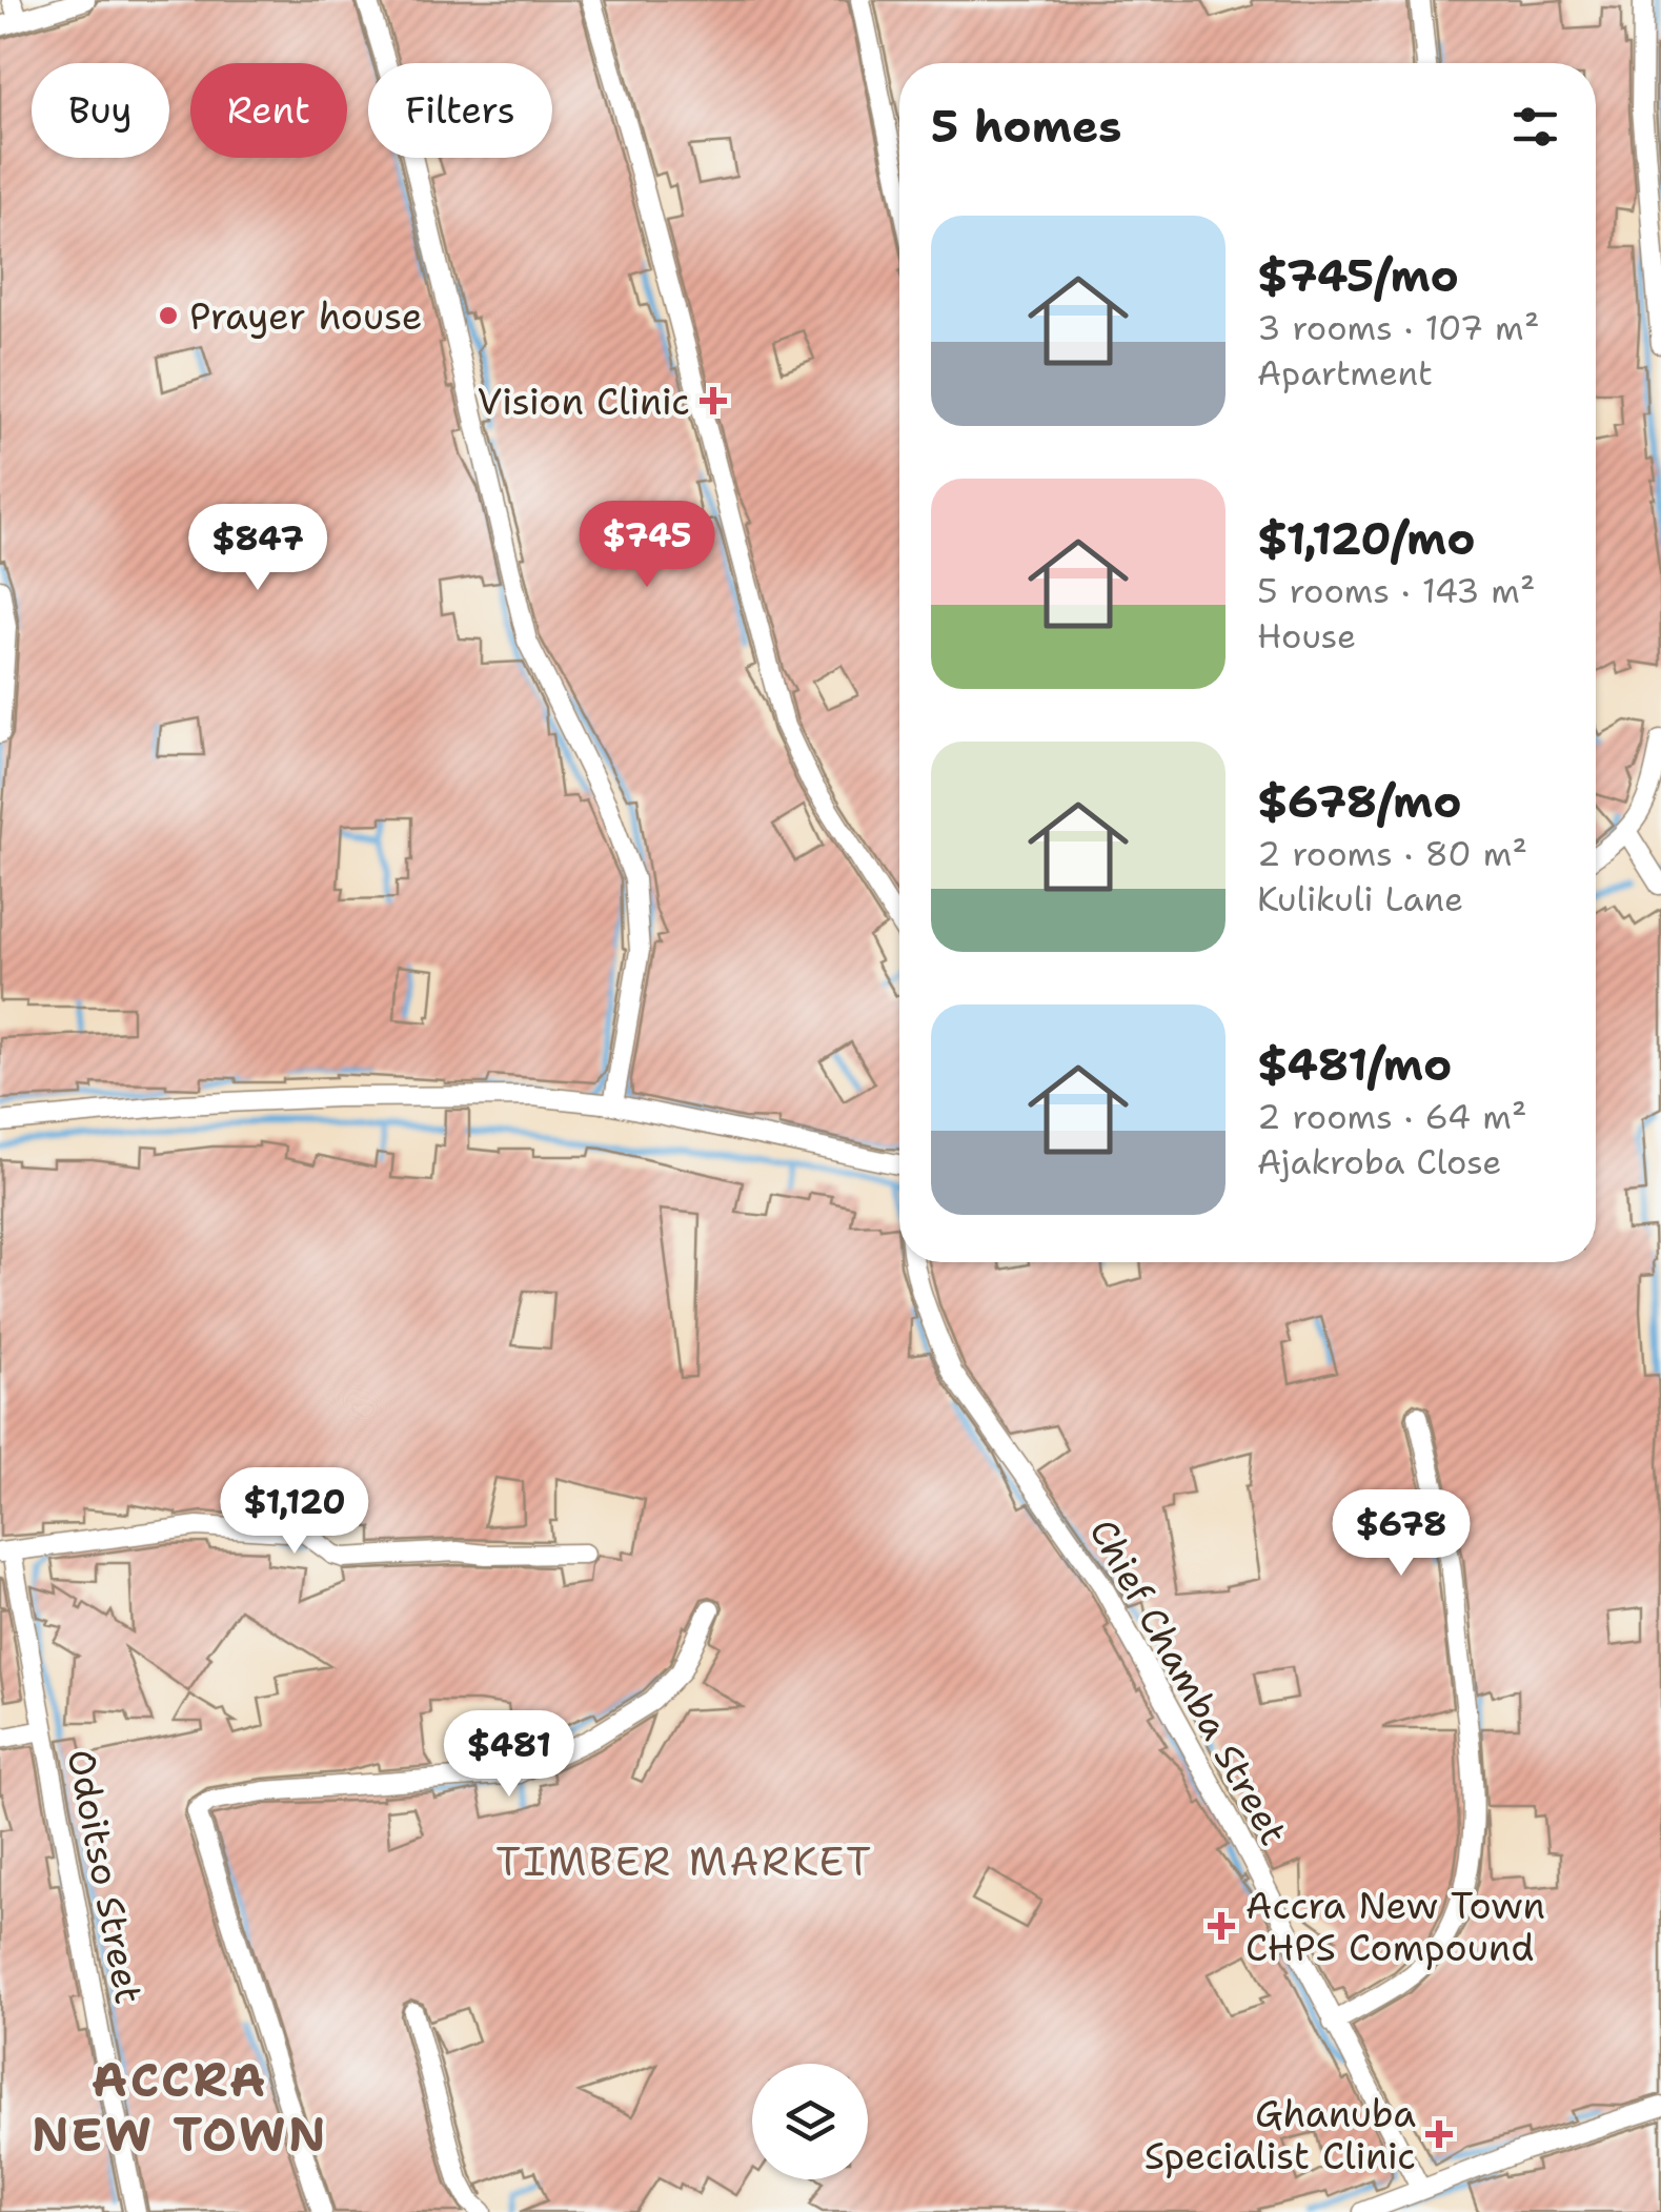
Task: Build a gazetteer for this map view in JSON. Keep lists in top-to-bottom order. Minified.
{"streets":{"street":["Chief Chamba Street","Odoitso Street"]},"districts":["TIMBER MARKET","ACCRA NEW TOWN"],"places":{"other":["Prayer house"],"health":["Vision Clinic","Accra New Town CHPS Compound","Ghanuba Specialist Clinic"]},"page":{"chip":["Buy","Rent","Filters"],"heading":"5 homes","list":[{"name":"$745/mo","note":"3 rooms · 107 m² · Apartment"},{"name":"$1,120/mo","note":"5 rooms · 143 m² · House"},{"name":"$678/mo","note":"2 rooms · 80 m² · Kulikuli Lane"},{"name":"$481/mo","note":"2 rooms · 64 m² · Ajakroba Close"}],"price":["$745","$847","$1,120","$678","$481"]}}
